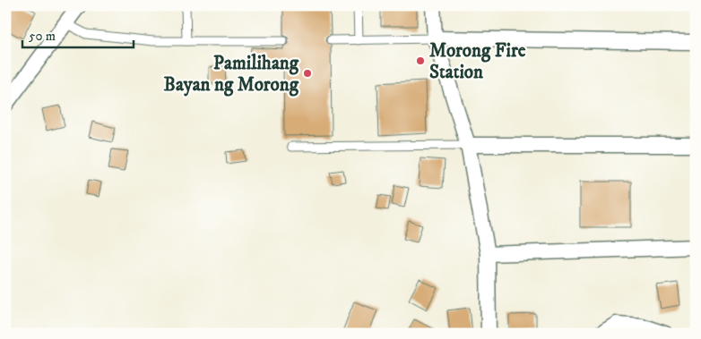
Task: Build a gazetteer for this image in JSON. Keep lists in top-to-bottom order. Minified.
{"places":["Morong Fire Station","Pamilihang Bayan ng Morong"],"scale_bar":"50 m"}
